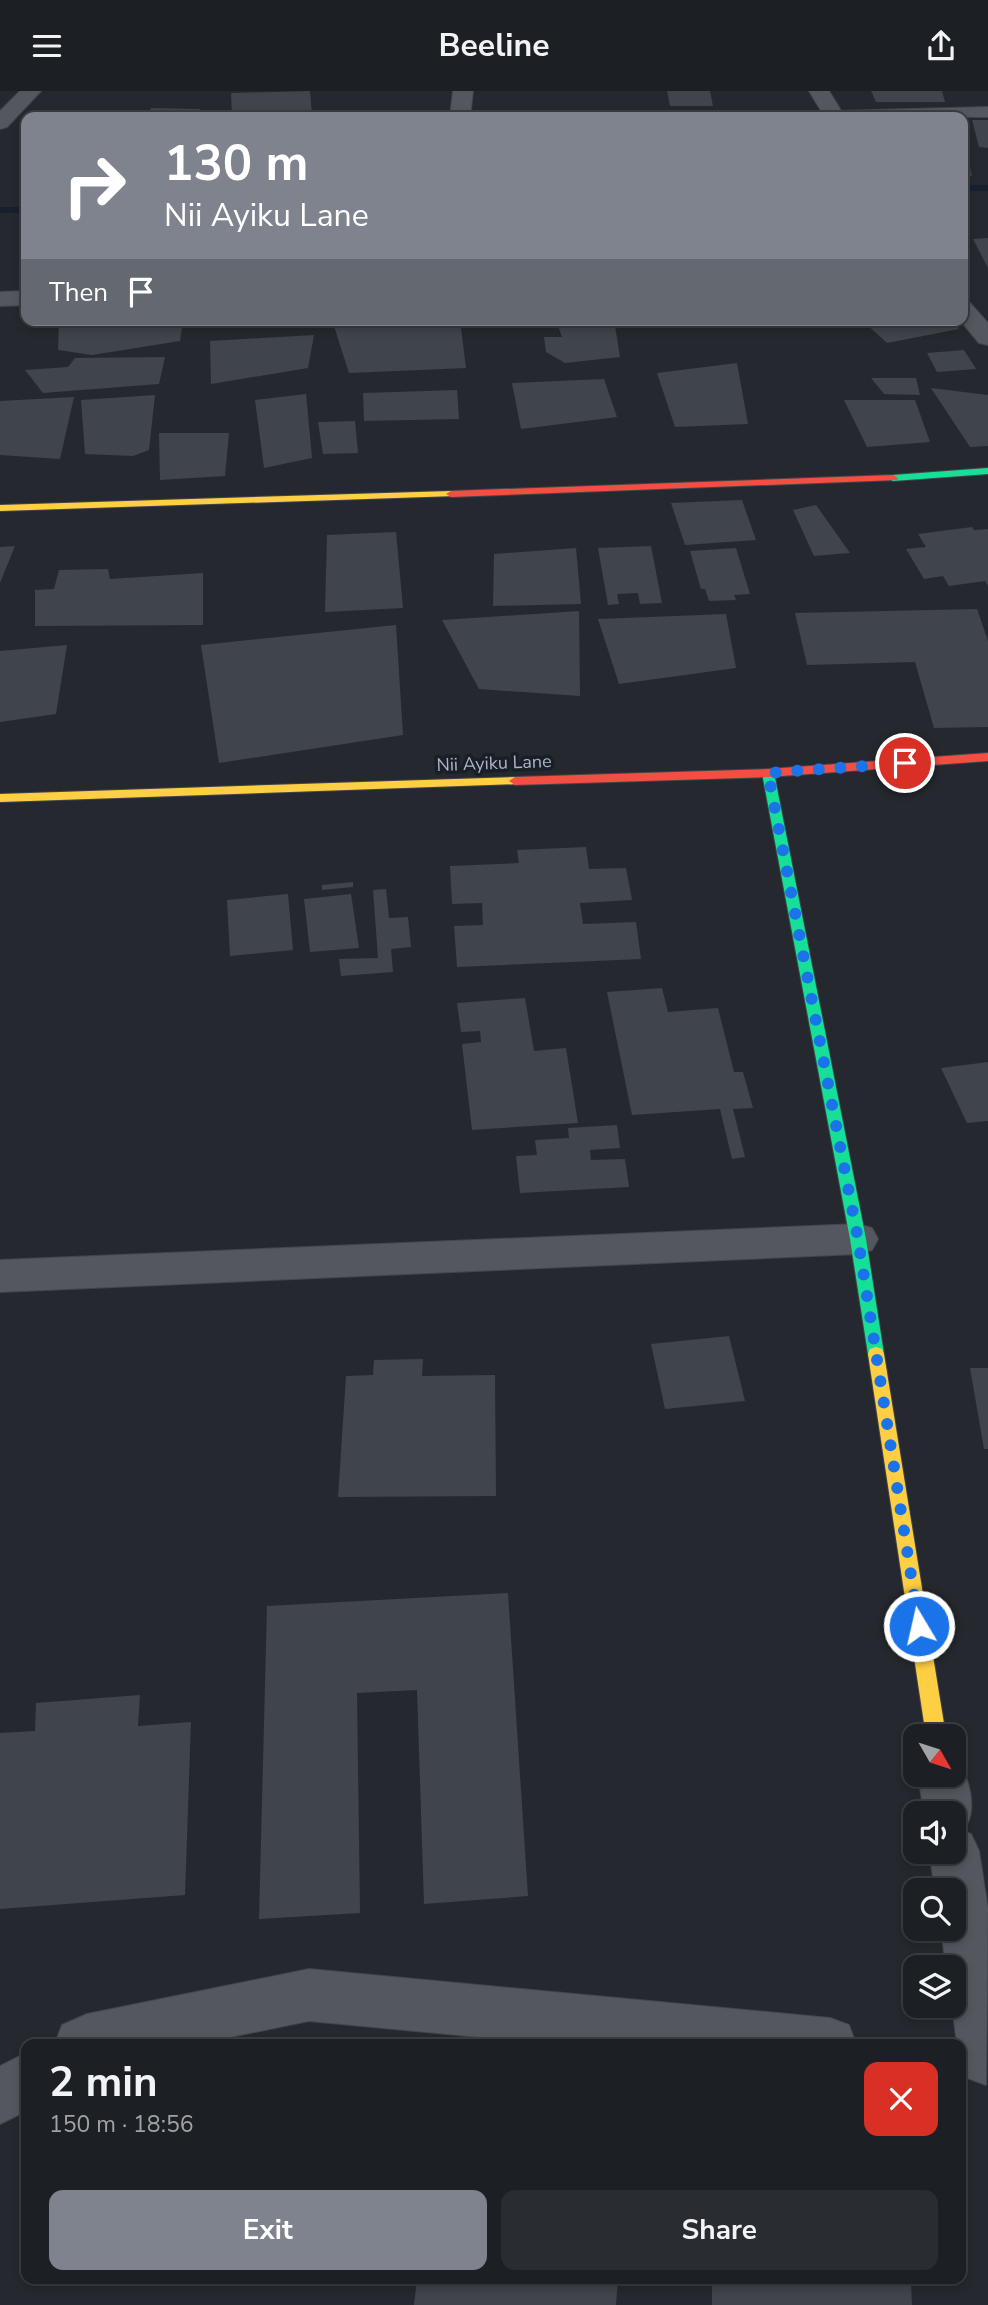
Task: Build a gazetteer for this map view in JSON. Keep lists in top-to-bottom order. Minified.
{"streets":{"street":["Nii Ayiku Lane"]},"north":"bottom right","page":{"header":"Beeline","turn":["130 m","Nii Ayiku Lane"],"then":"Then","heading":["2 min","150 m · 18:56"],"buttons":["Exit","Share"]}}
